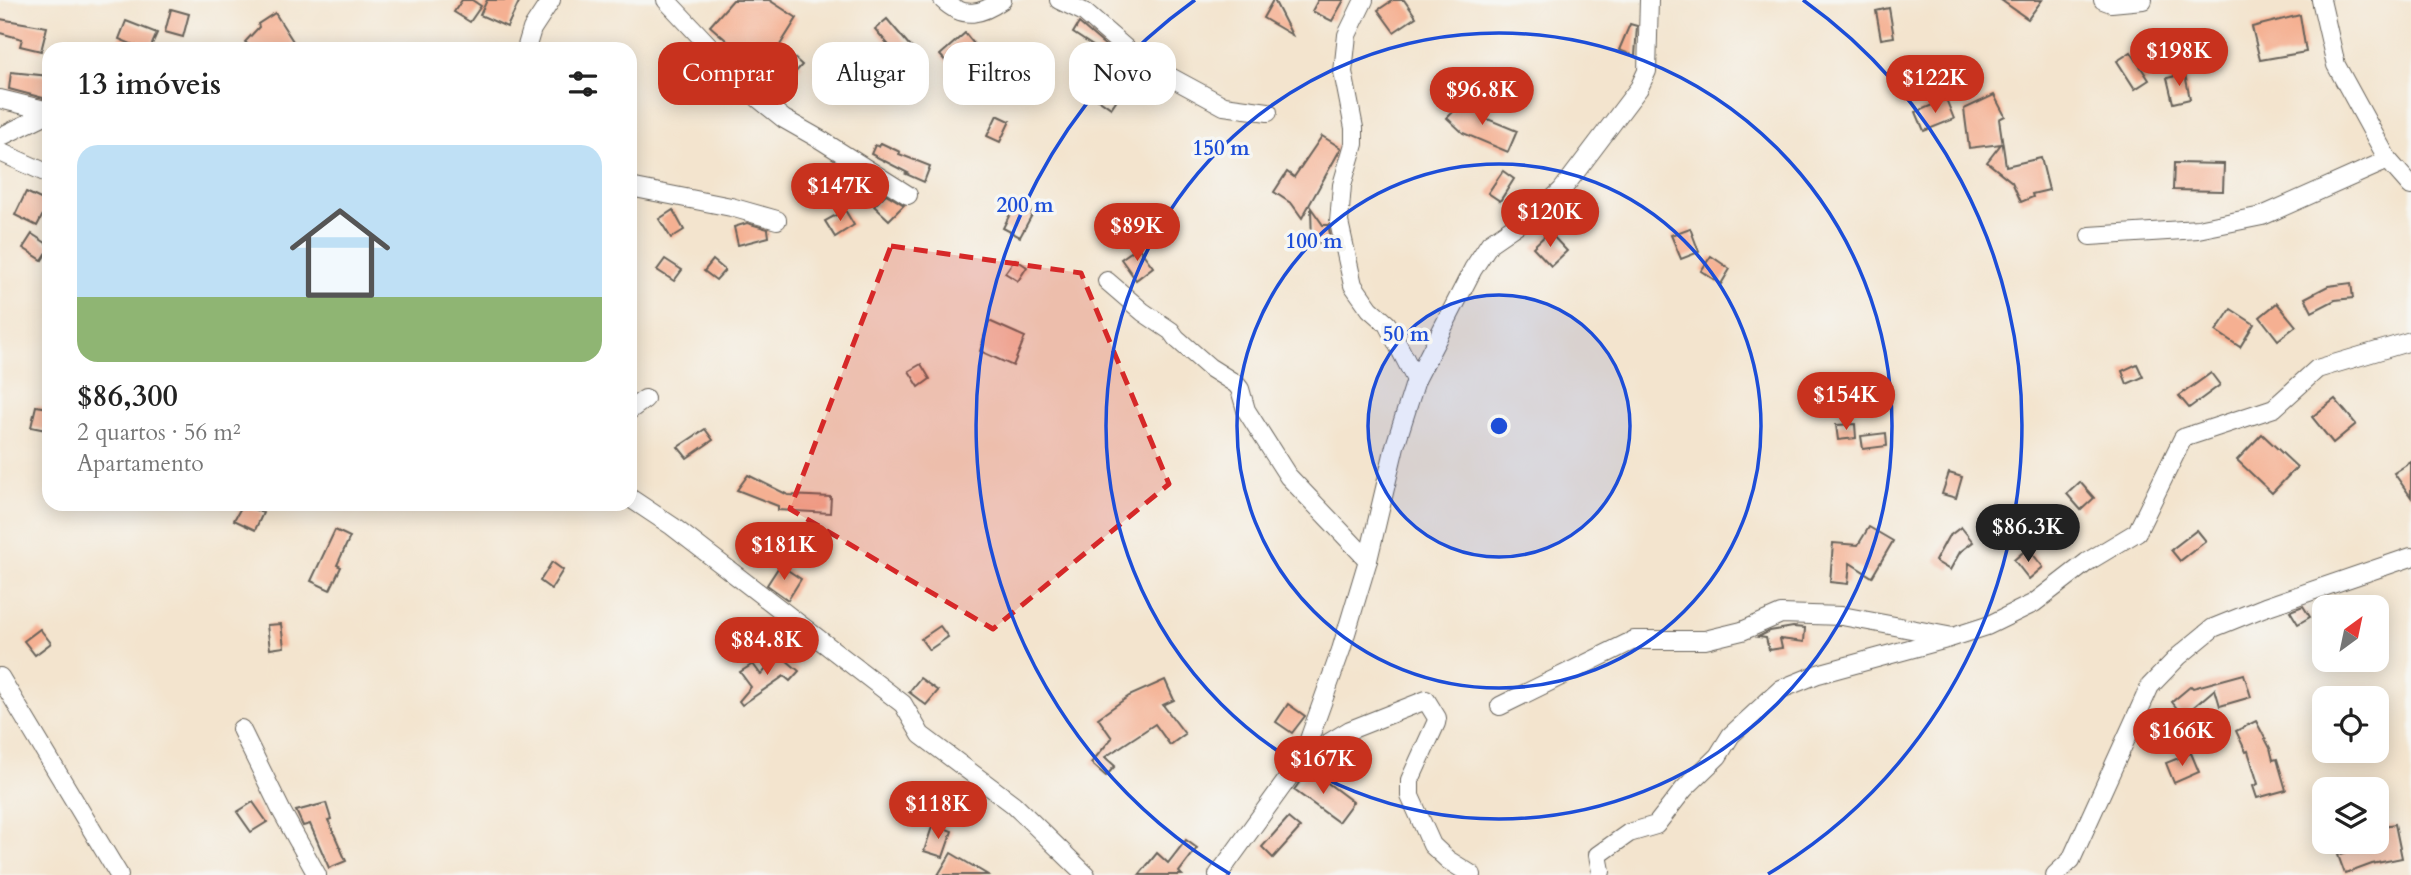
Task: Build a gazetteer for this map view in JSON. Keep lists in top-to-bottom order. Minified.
{"north":"top right","page":{"price":["$198K","$122K","$96.8K","$147K","$120K","$89K","$154K","$86.3K","$181K","$84.8K","$166K","$167K","$118K"],"chip":["Comprar","Alugar","Filtros","Novo"],"heading":"13 imóveis","list":[{"name":"$86,300","note":"2 quartos · 56 m² · Apartamento"}]},"rings":["150 m","200 m","100 m","50 m"]}
